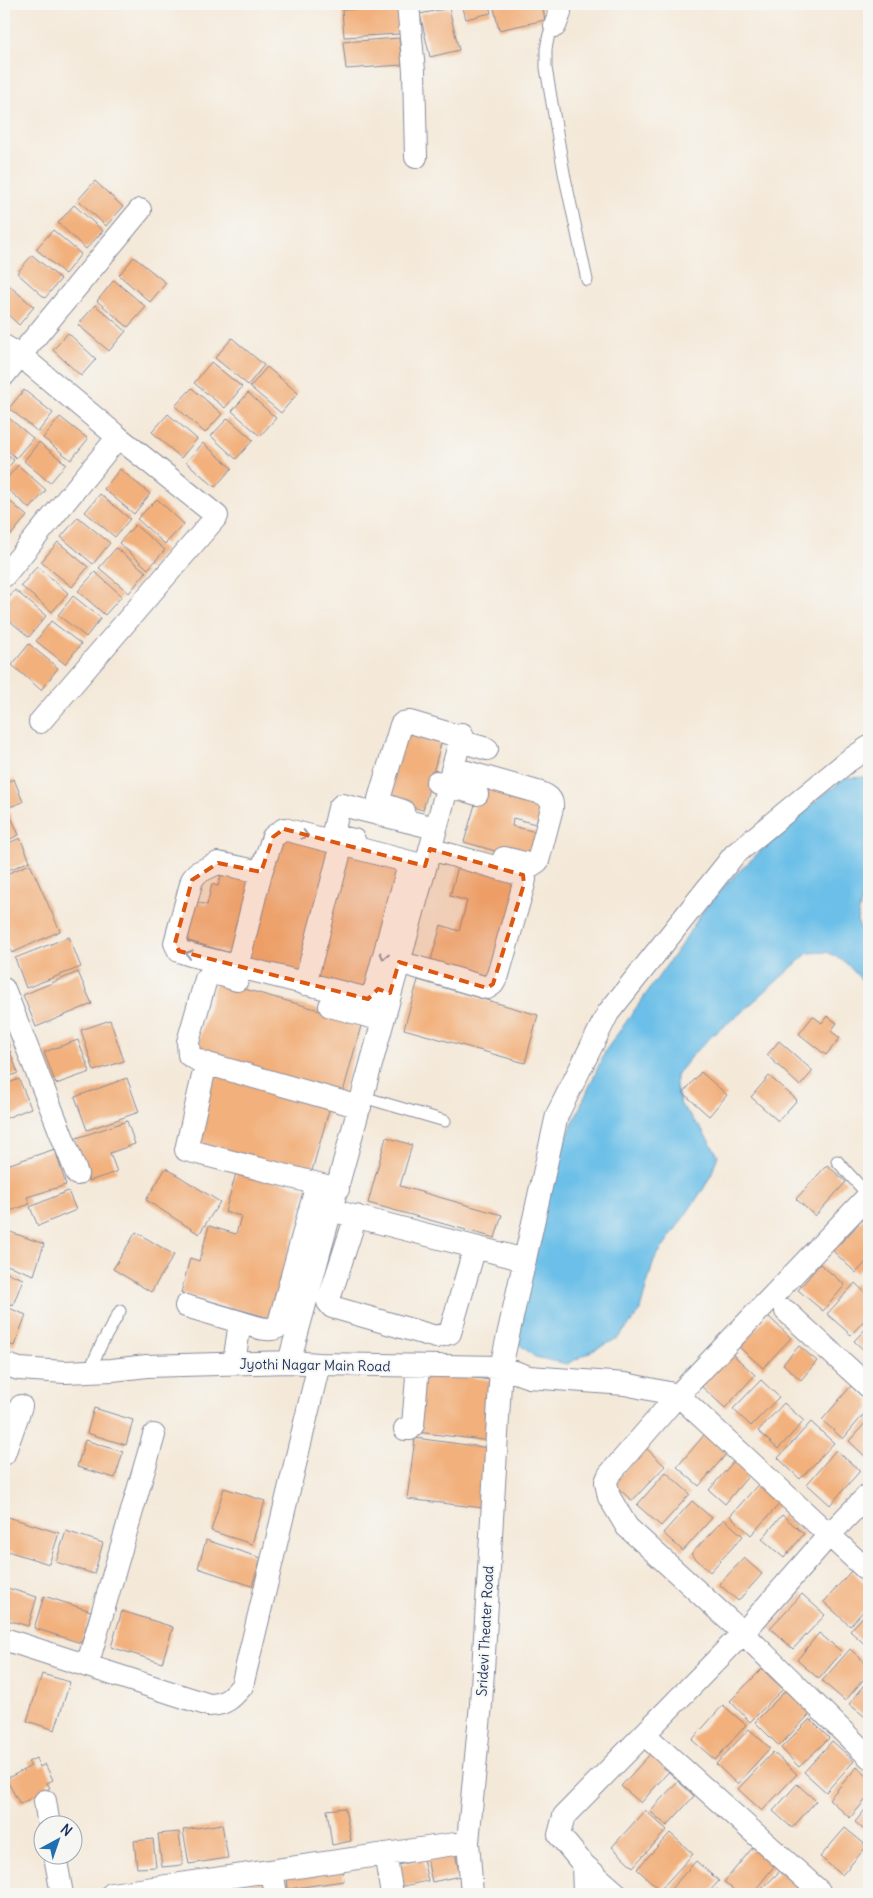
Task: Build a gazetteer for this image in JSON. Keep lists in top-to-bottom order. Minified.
{"streets":{"street":["Jyothi Nagar Main Road","Sridevi Theater Road"]},"crossings":[["Jyothi Nagar Main Road","Sridevi Theater Road"]],"north":"top right"}
